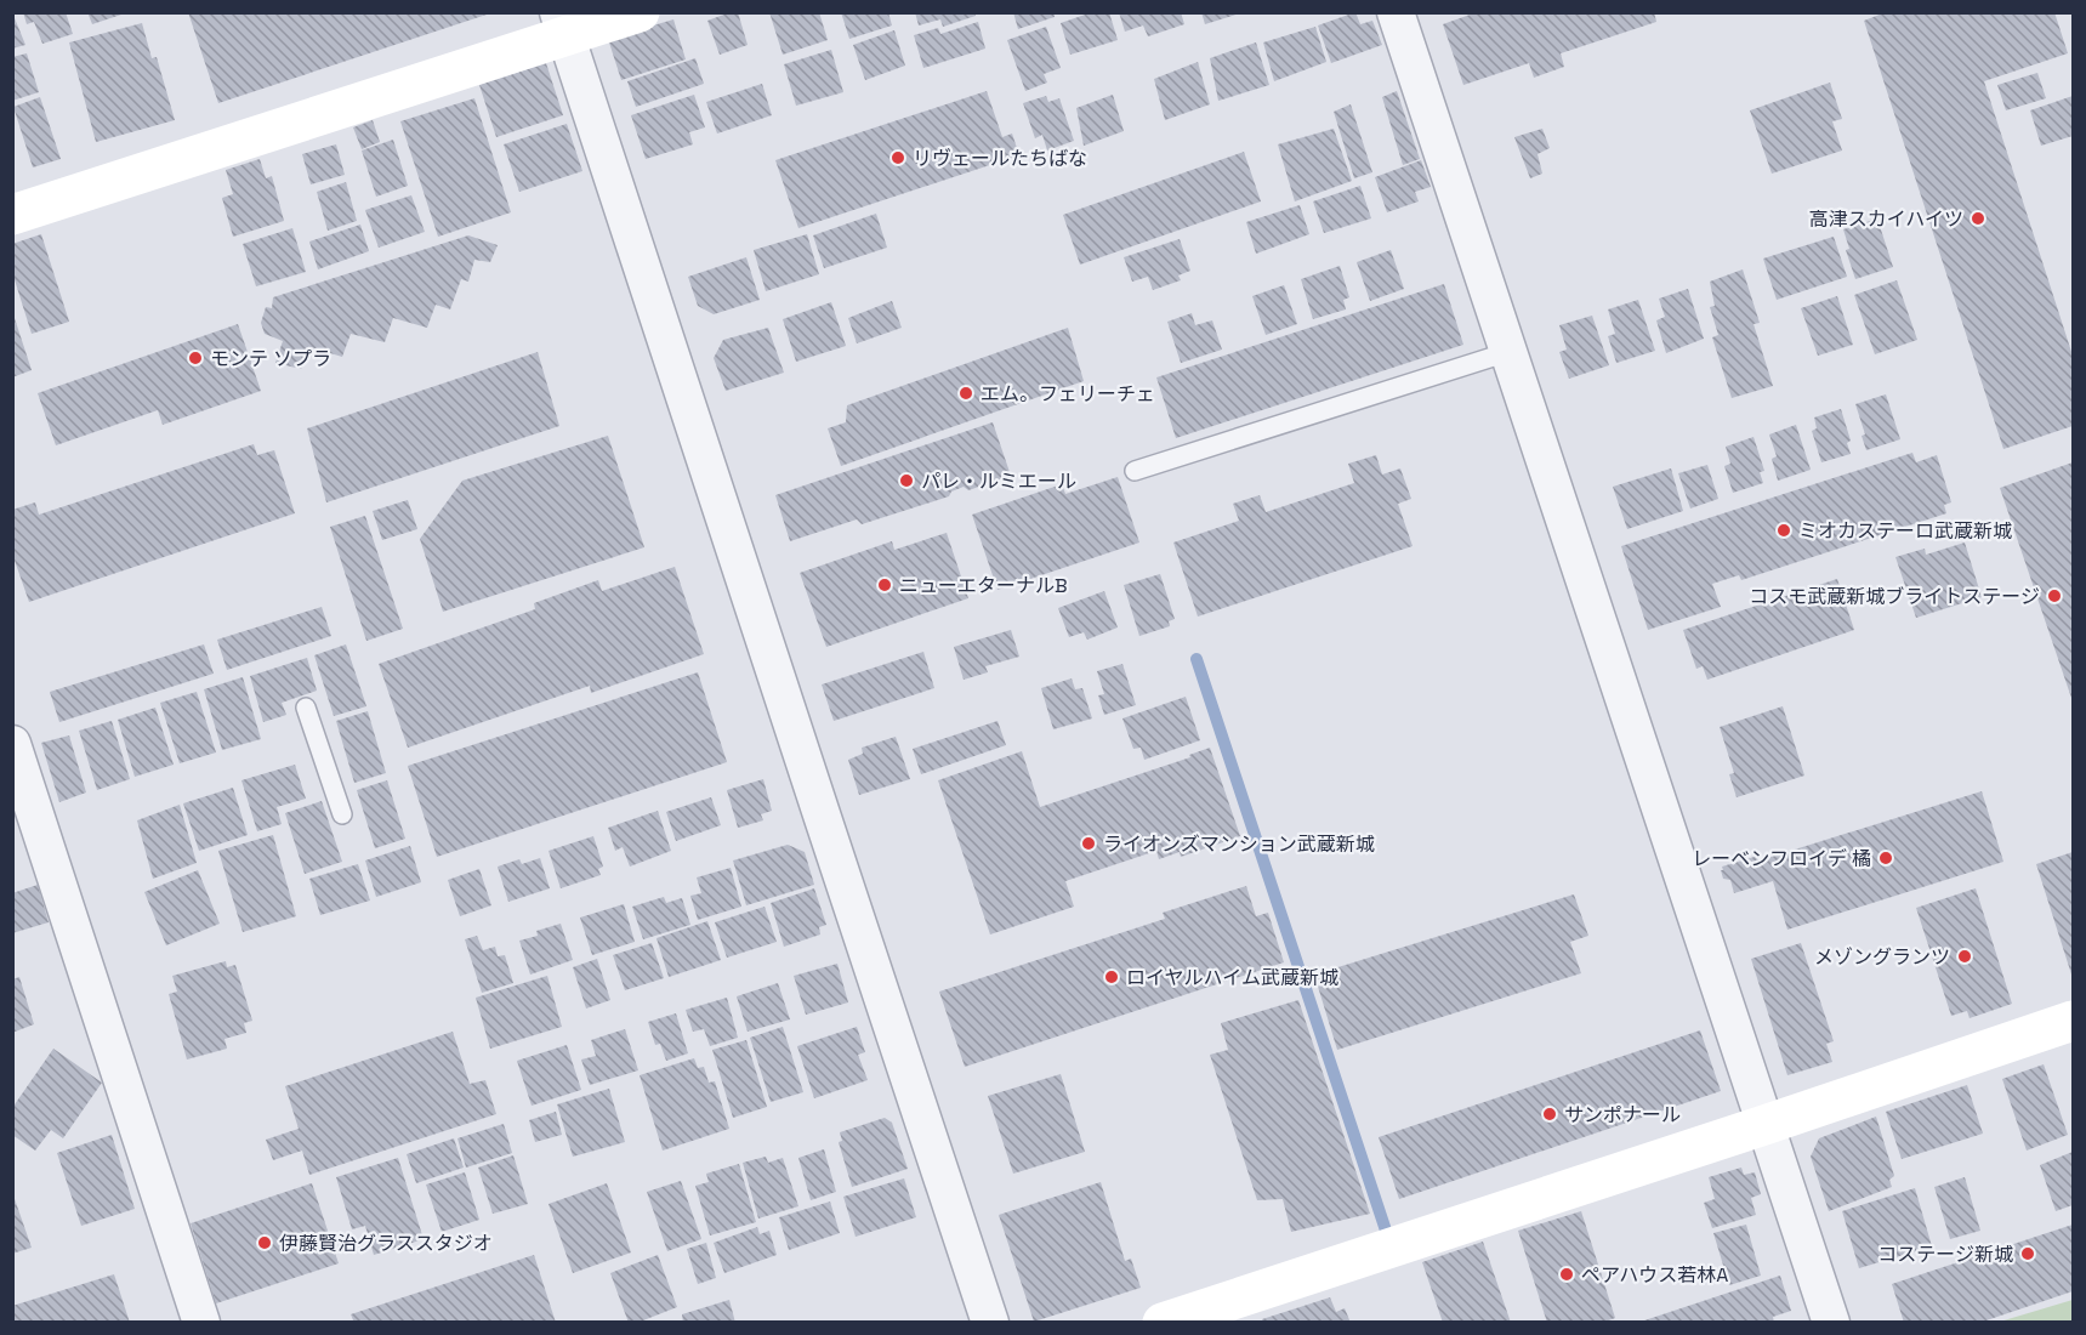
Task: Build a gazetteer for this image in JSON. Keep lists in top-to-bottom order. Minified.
{"places":["リヴェールたちばな","高津スカイハイツ","モンテ ソプラ","エム。フェリーチェ","パレ・ルミエール","ミオカステーロ武蔵新城","ニューエターナルB","コスモ武蔵新城ブライトステージ","ライオンズマンション武蔵新城","レーベンフロイデ 橘","メゾングランツ","ロイヤルハイム武蔵新城","サンポナール","伊藤賢治グラススタジオ","コステージ新城","ペアハウス若林A"]}
